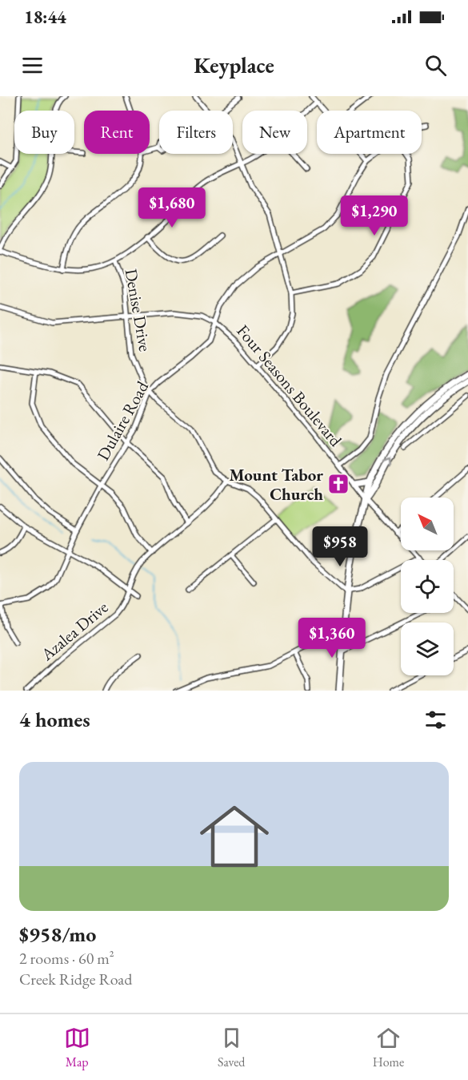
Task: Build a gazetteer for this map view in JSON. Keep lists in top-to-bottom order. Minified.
{"streets":{"street":["Denise Drive","Four Seasons Boulevard","Dulaire Road","Azalea Drive"]},"crossings":[["Denise Drive","Four Seasons Boulevard"],["Denise Drive","Dulaire Road"],["Denise Drive","Azalea Drive"],["Four Seasons Boulevard","Dulaire Road"]],"places":{"church":["Mount Tabor Church"]},"north":"top left","page":{"status":"18:44","header":"Keyplace","chip":["Buy","Rent","Filters","New","Apartment"],"price":["$1,680","$1,290","$958","$1,360"],"heading":"4 homes","list":[{"name":"$958/mo","note":"2 rooms · 60 m² · Creek Ridge Road"}],"tabs":["Map","Saved","Home"]}}
